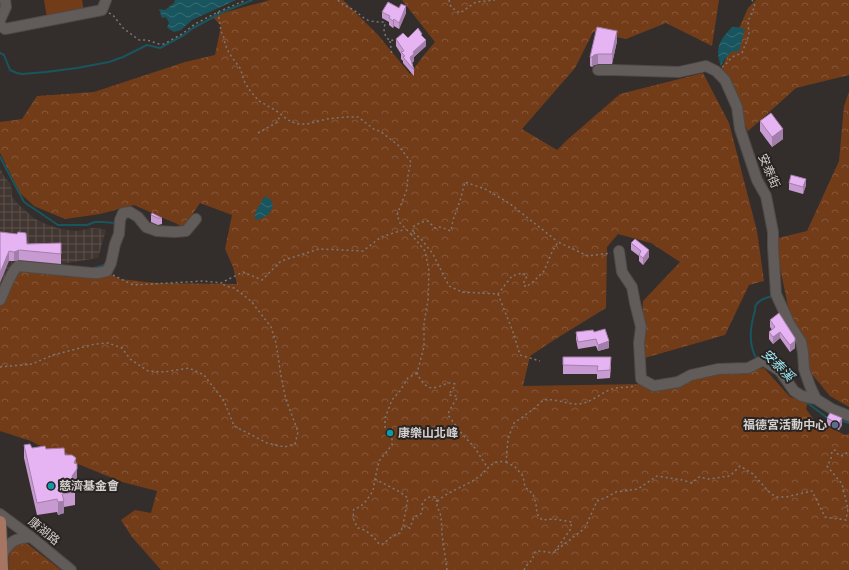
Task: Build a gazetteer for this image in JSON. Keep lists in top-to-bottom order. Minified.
{"streets":{"street":["安泰街","康湖路"]},"water":["安泰溪"],"places":["福德宮活動中心","康樂山北峰","慈濟基金會"]}
